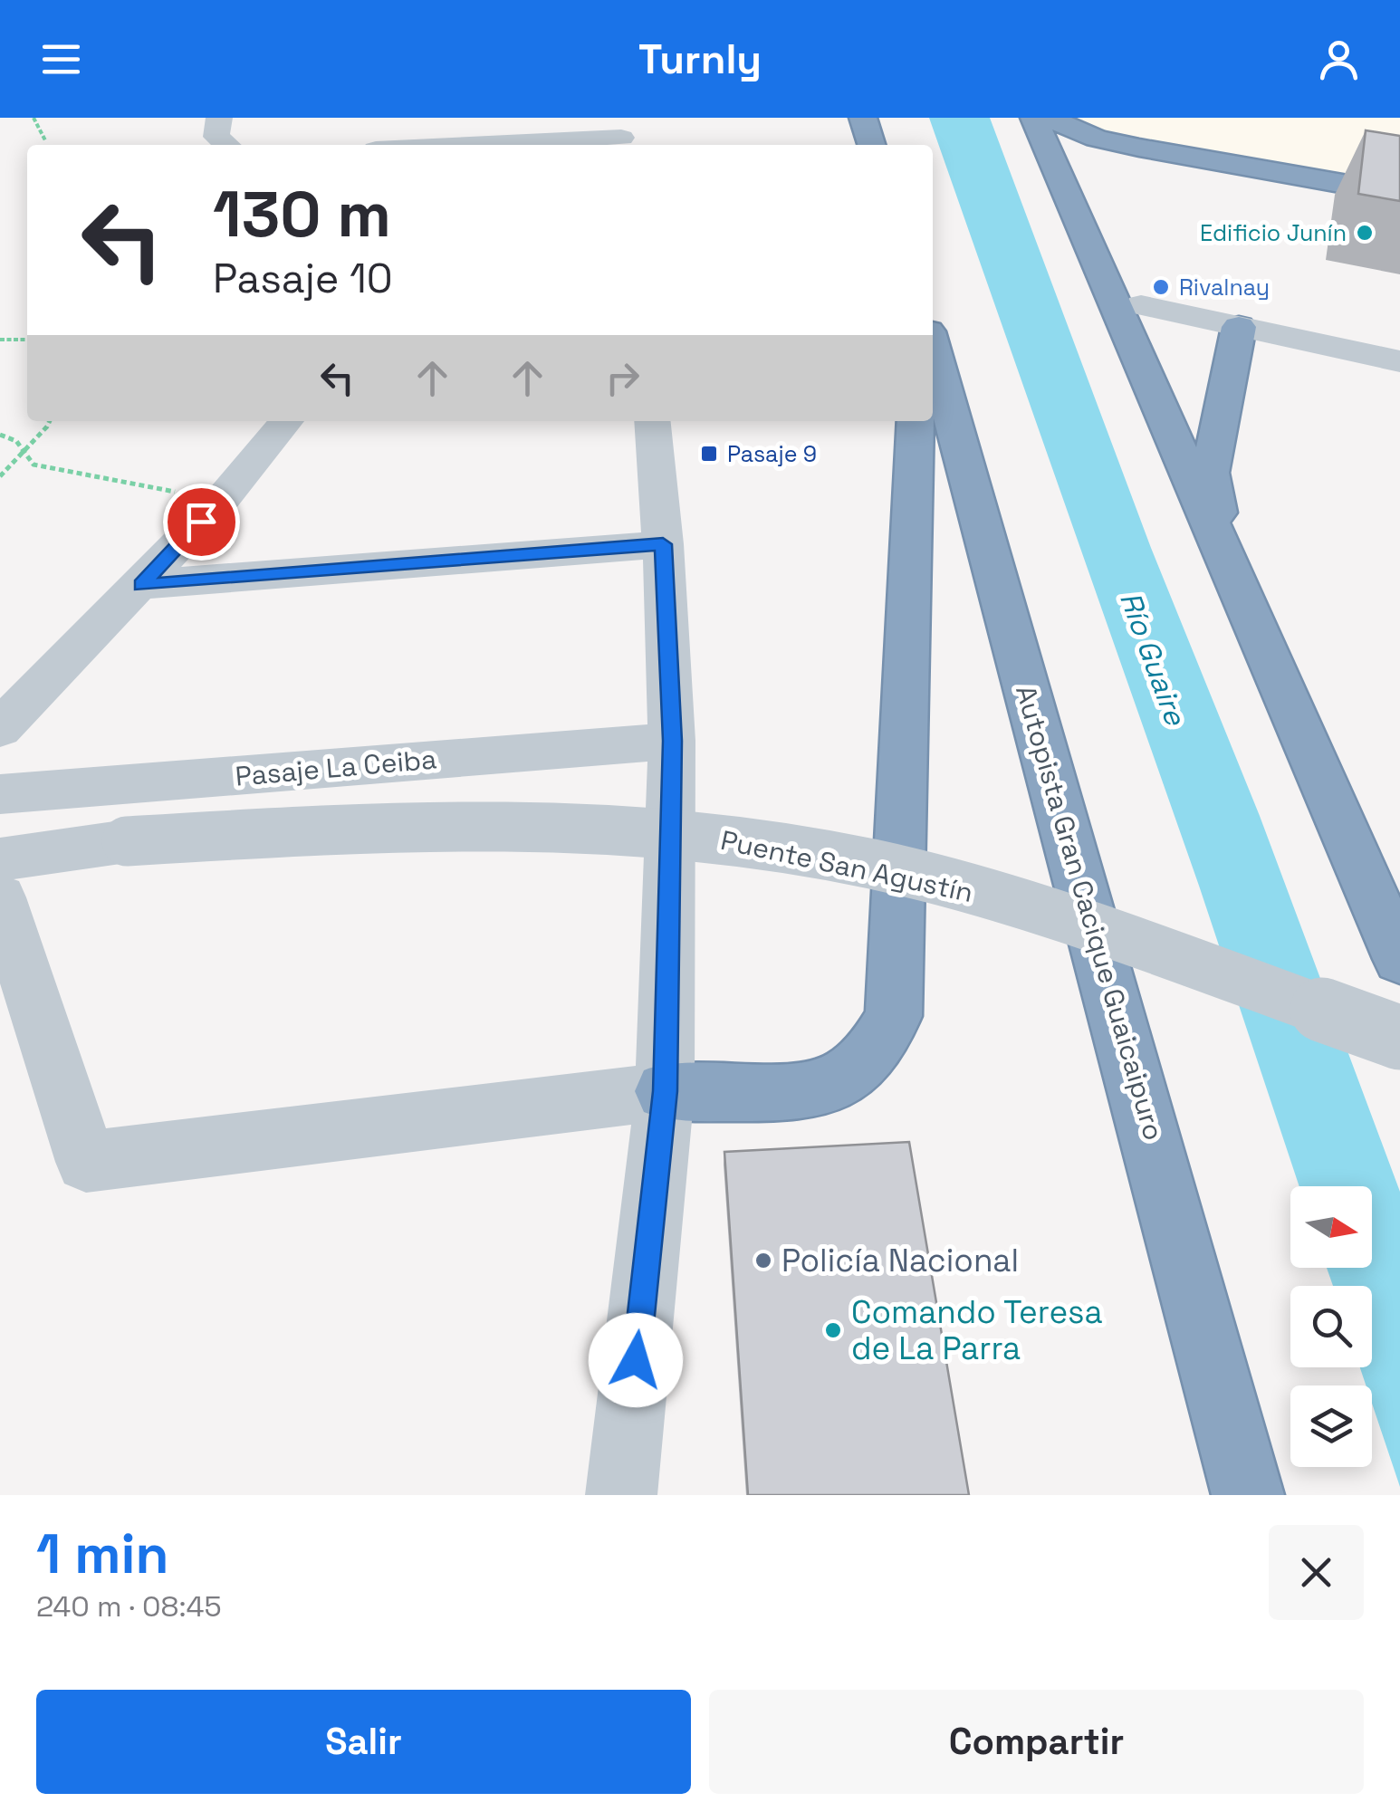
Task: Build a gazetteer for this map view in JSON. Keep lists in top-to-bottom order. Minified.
{"streets":{"highway":["Autopista Gran Cacique Guaicaipuro"],"street":["Pasaje La Ceiba","Puente San Agustín"]},"water":["Río Guaire"],"places":{"other":["Edificio Junín","Rivalnay","Policía Nacional","Comando Teresa de La Parra"],"transit":["Pasaje 9"]},"north":"right","page":{"header":"Turnly","turn":["130 m","Pasaje 10"],"heading":["1 min","240 m · 08:45"],"buttons":["Salir","Compartir"]}}
